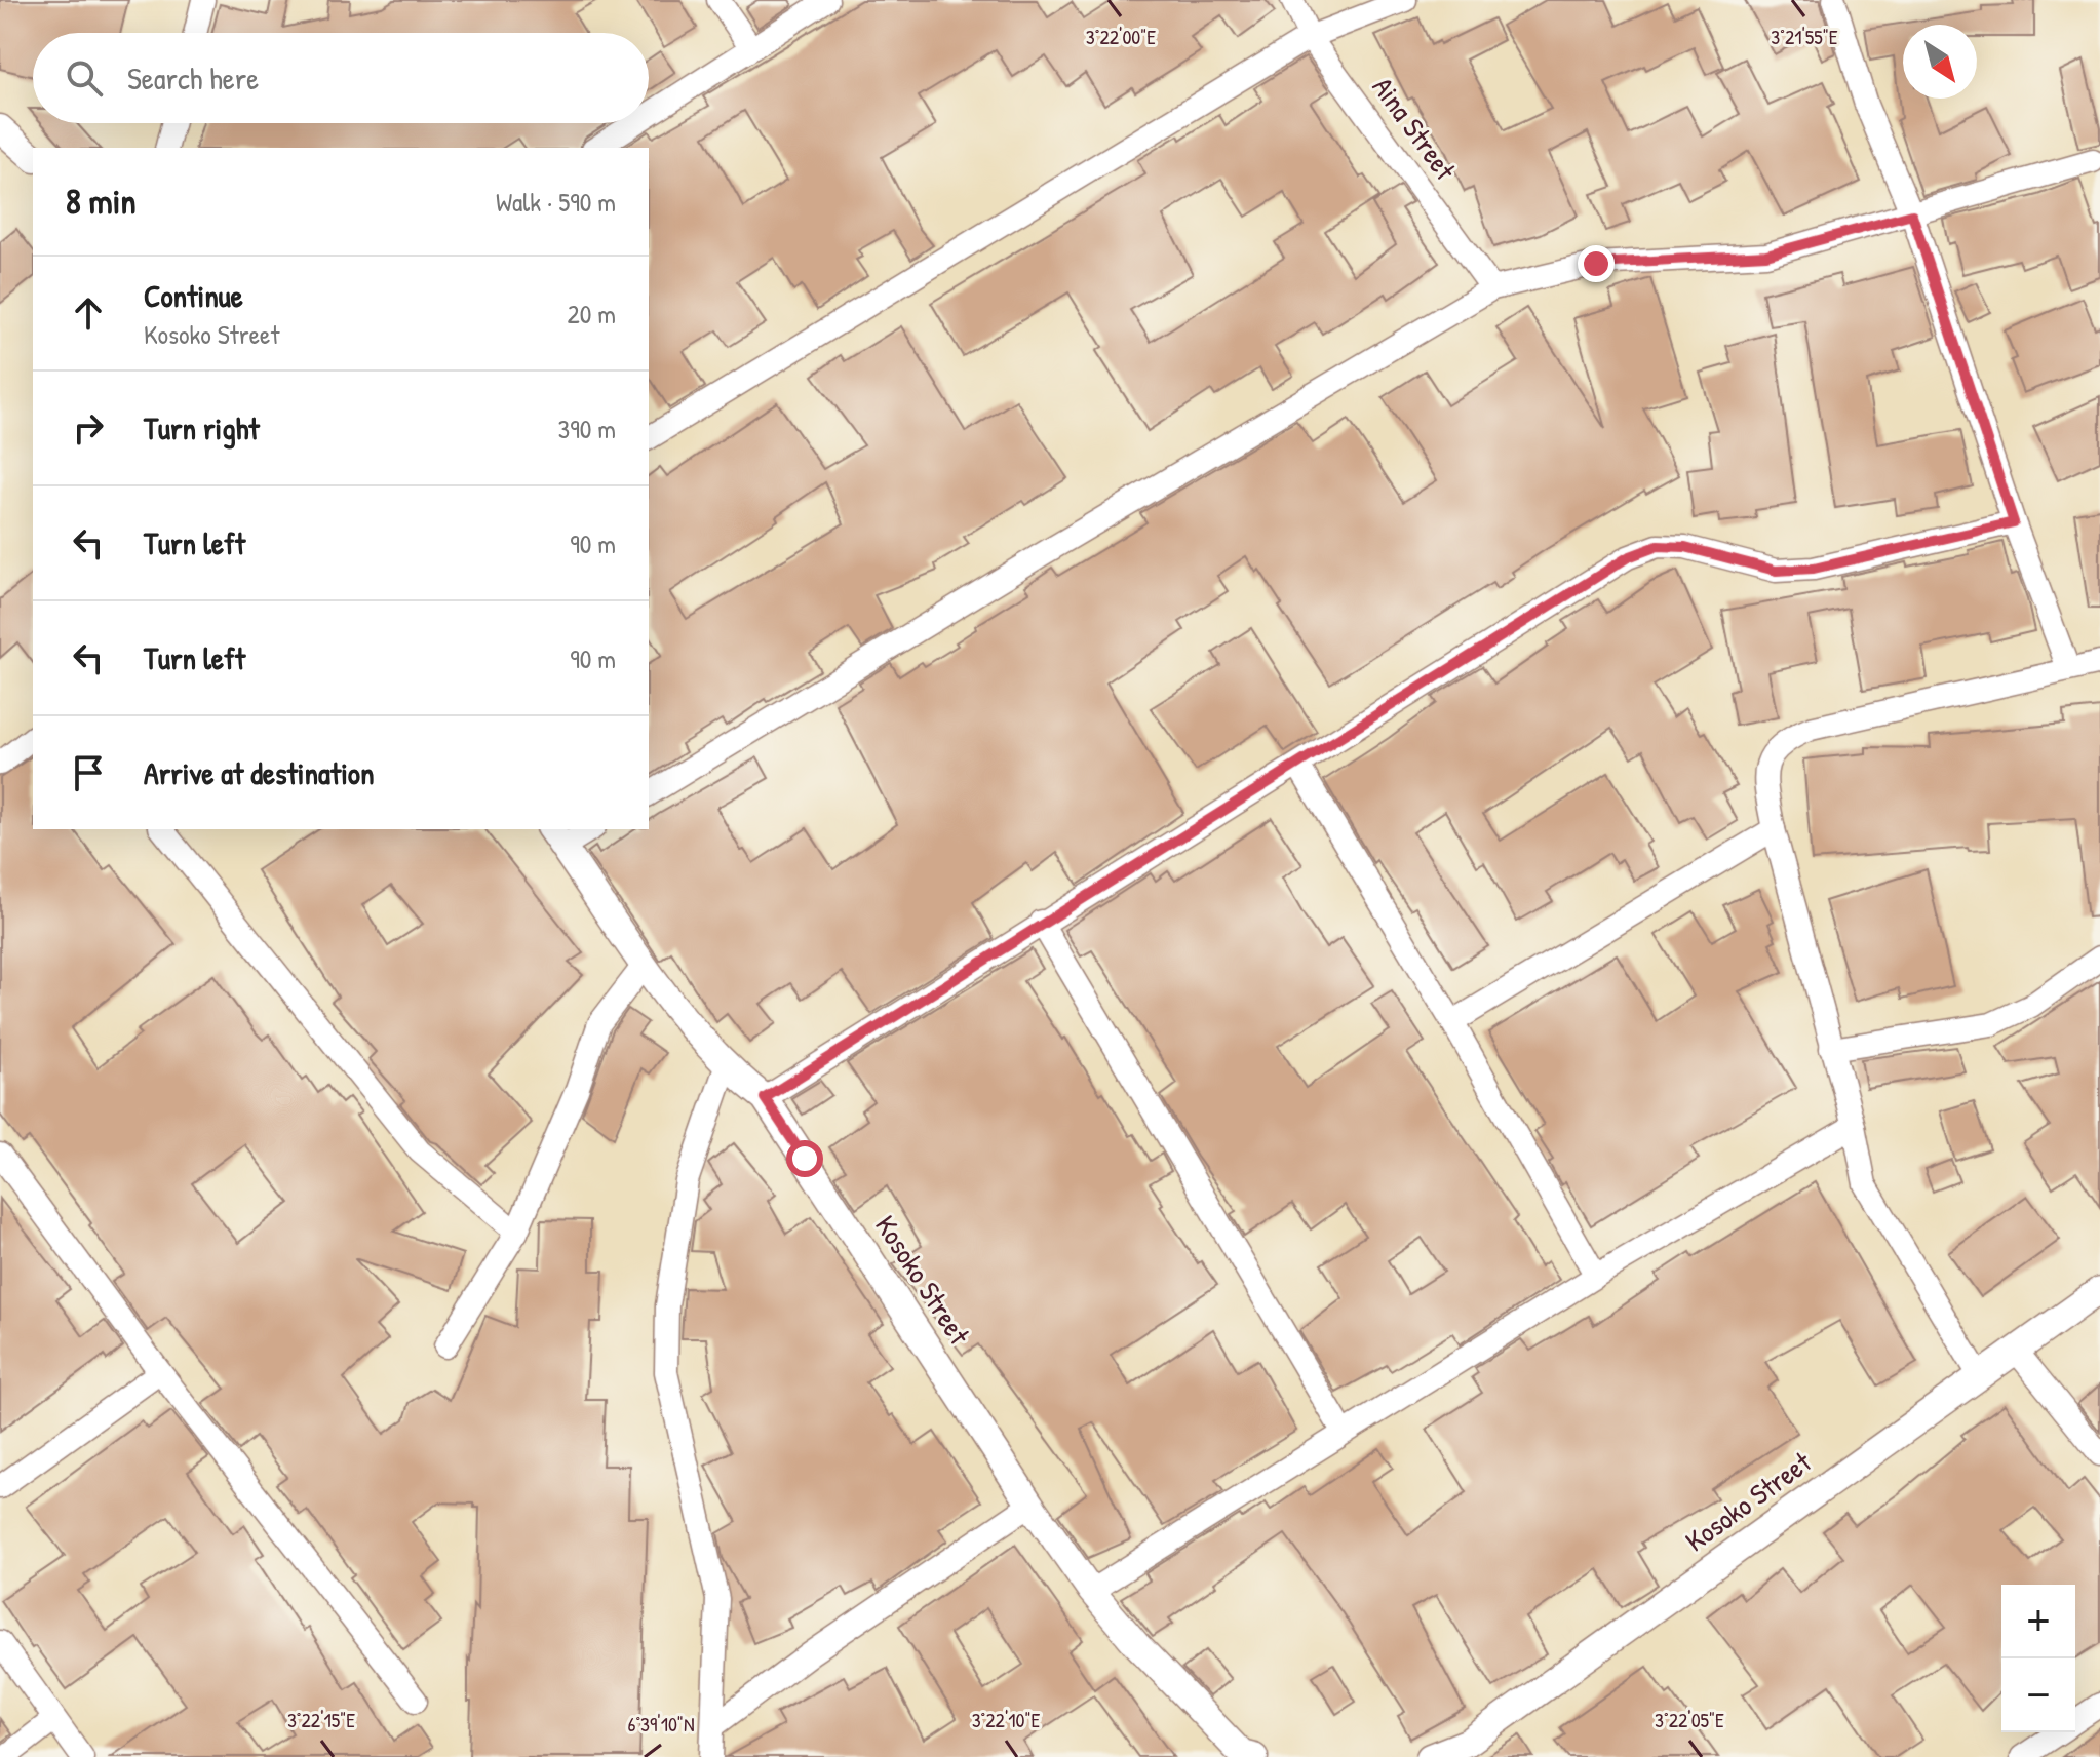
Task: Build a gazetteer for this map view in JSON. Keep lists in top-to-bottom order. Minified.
{"streets":{"street":["Aina Street","Kosoko Street"]},"north":"bottom right","page":{"search":"Search here","heading":["8 min","Walk · 590 m"],"list":[["Continue","Kosoko Street","20 m"],["Turn right","390 m"],["Turn left","90 m"],["Turn left","90 m"],"Arrive at destination"],"map_buttons":["+","−"]},"coordinates":["3°22'00\"E","3°21'55\"E","3°22'15\"E","3°22'10\"E","3°22'05\"E","6°39'10\"N"]}
